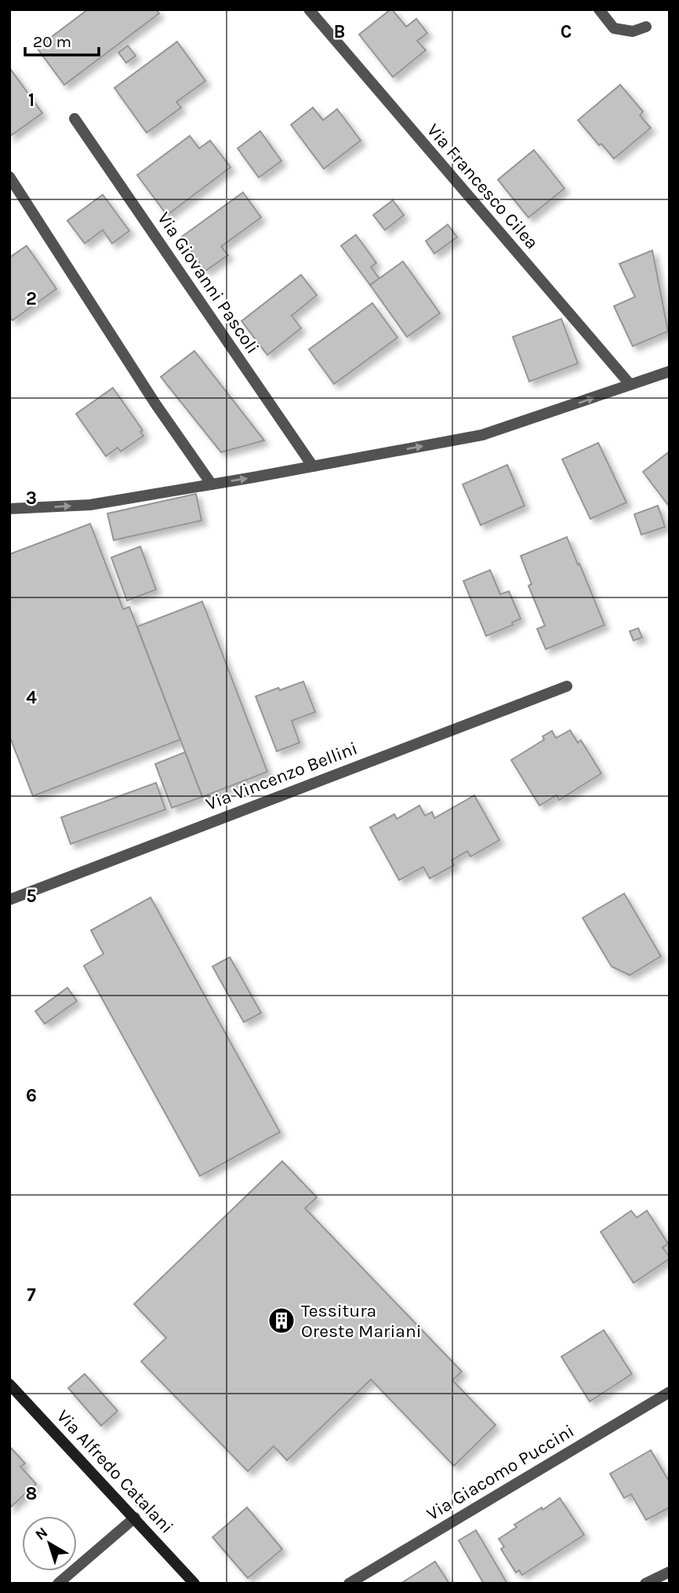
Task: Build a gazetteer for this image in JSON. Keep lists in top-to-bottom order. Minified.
{"streets":{"main road":["Via Alfredo Catalani"],"street":["Via Francesco Cilea","Via Giovanni Pascoli","Via Vincenzo Bellini","Via Giacomo Puccini"]},"places":{"building":["Tessitura Oreste Mariani"]},"scale_bar":"20 m","north":"top left","grid":{"columns":["B","C"],"rows":["1","2","3","4","5","6","7","8"]}}
